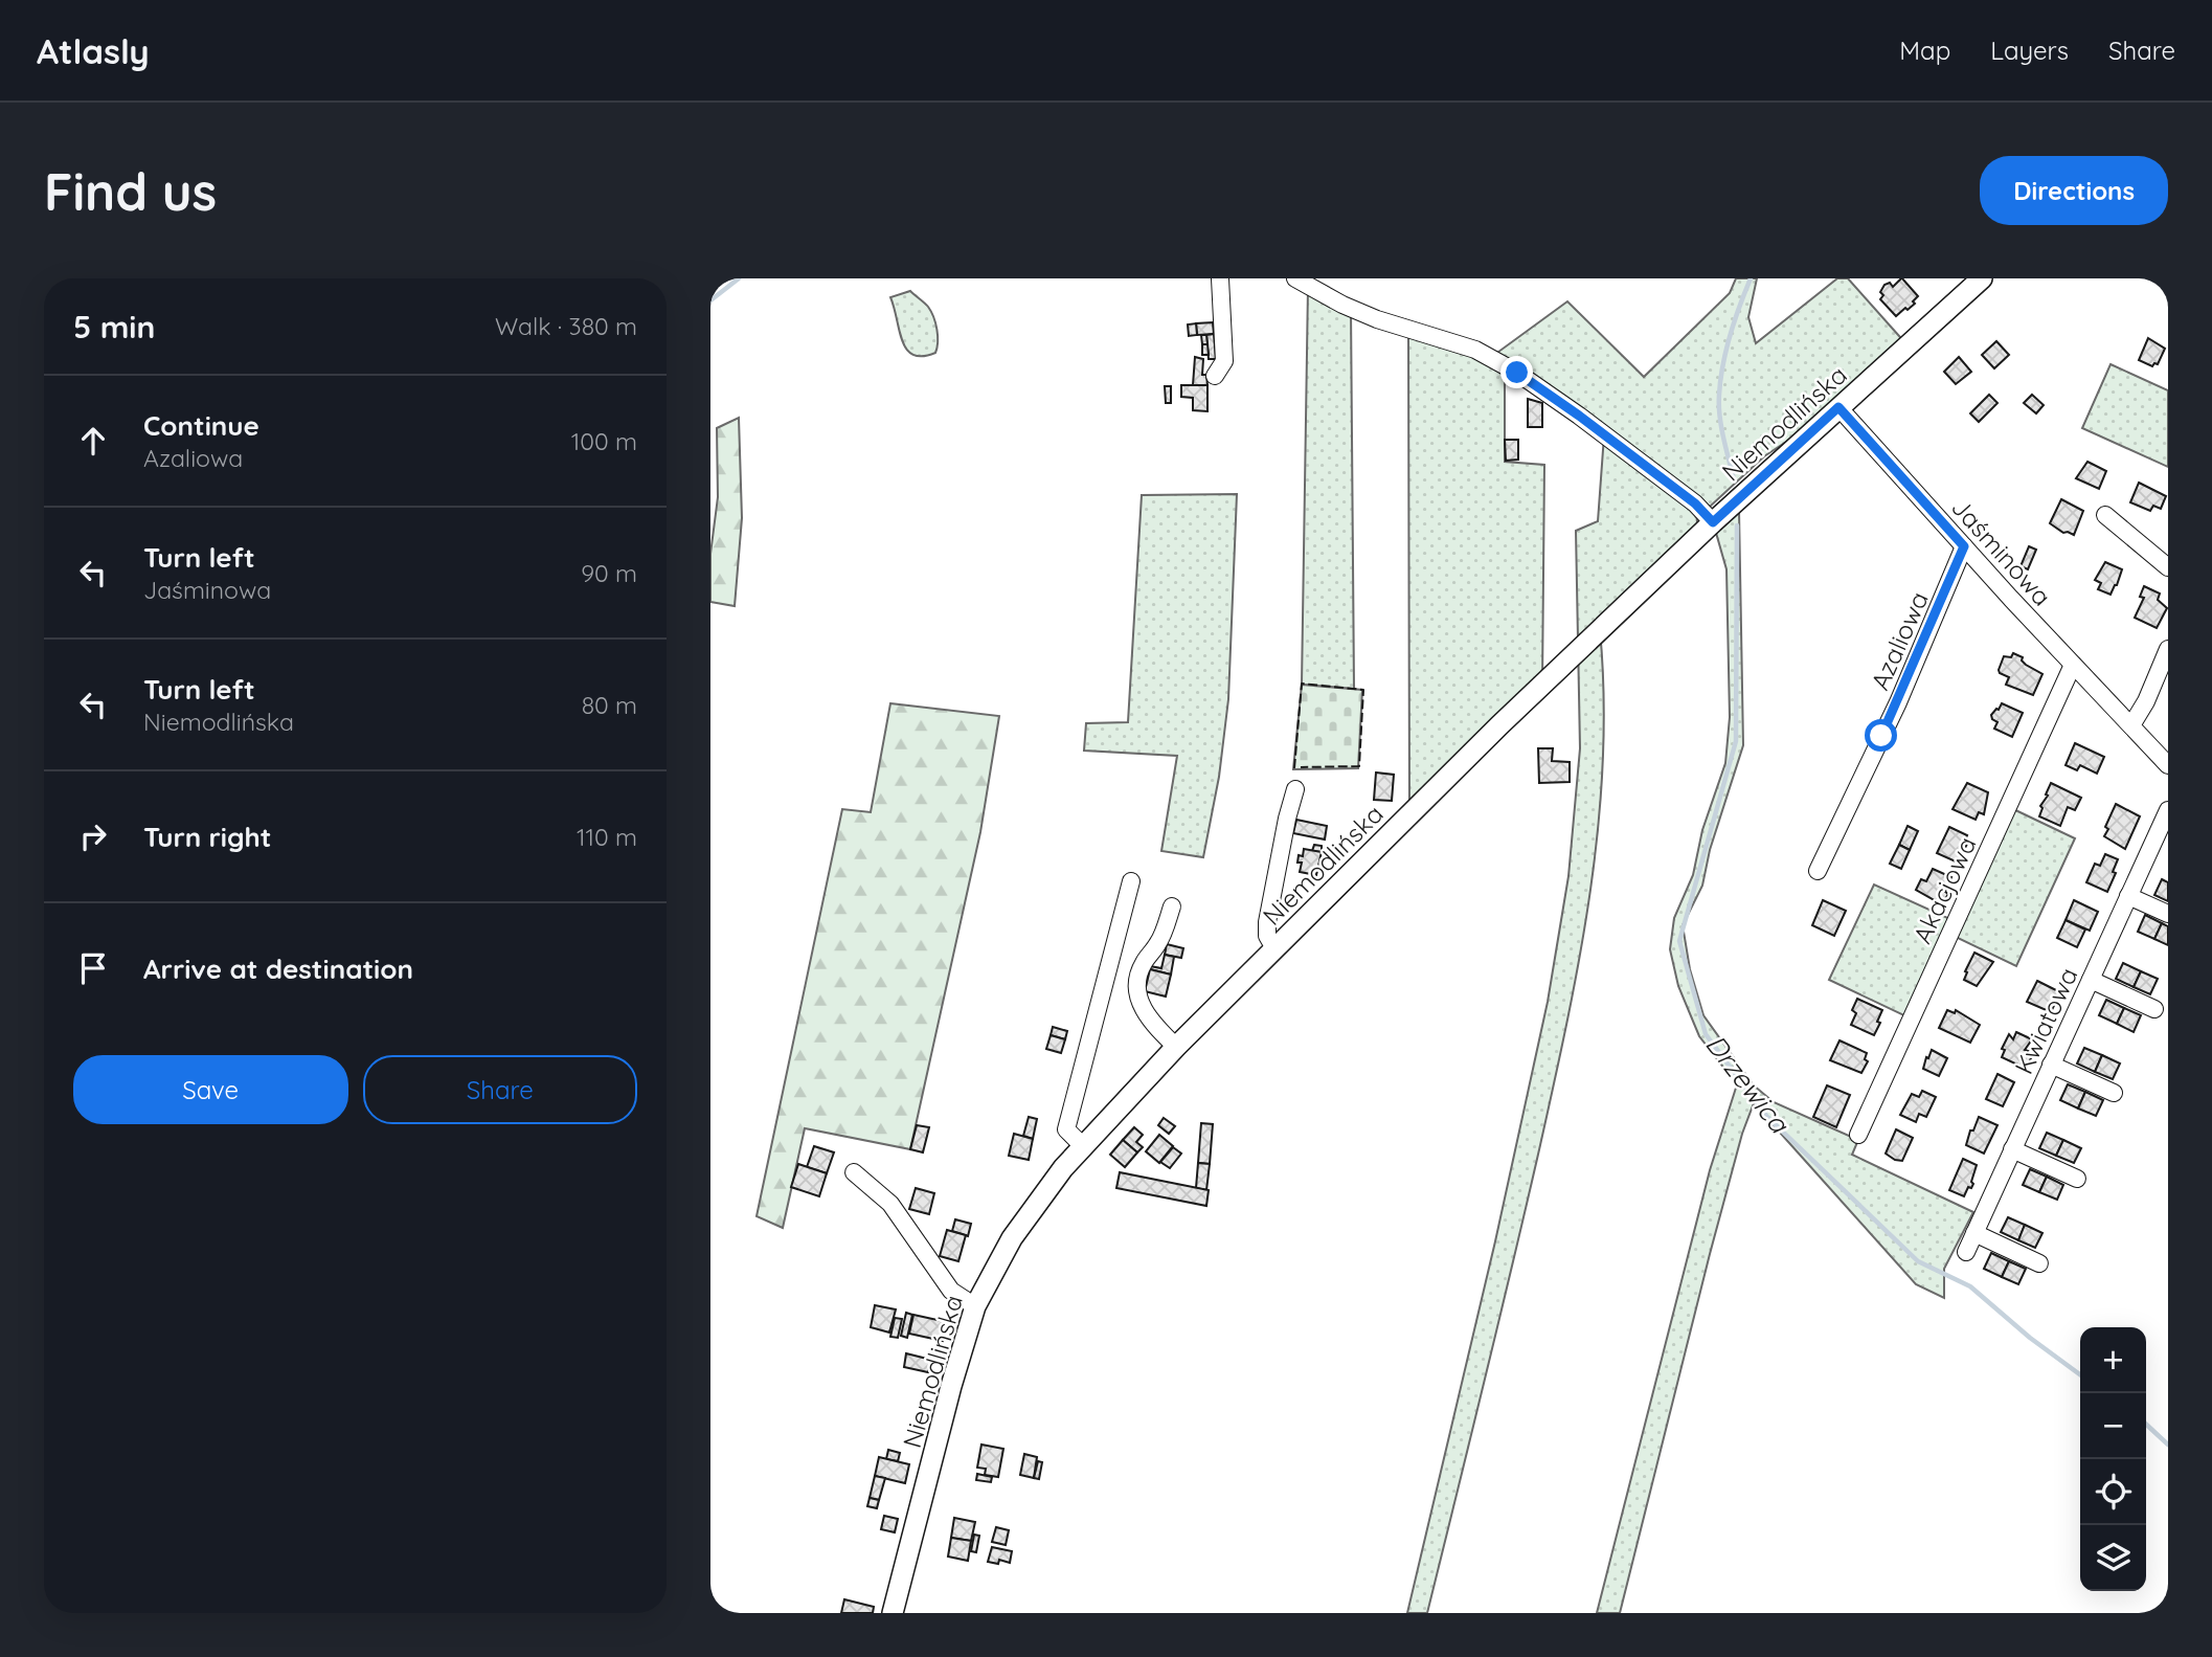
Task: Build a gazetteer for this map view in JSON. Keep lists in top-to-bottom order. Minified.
{"streets":{"main road":["Niemodlińska"],"street":["Jaśminowa","Azaliowa","Akacjowa","Kwiatowa"]},"crossings":[["Niemodlińska","Jaśminowa"],["Jaśminowa","Azaliowa"],["Jaśminowa","Akacjowa"]],"water":["Drzewica"],"page":{"header":"Atlasly","nav":["Map","Layers","Share"],"buttons":["Directions",["Save","Share"]],"title":"Find us","heading":["5 min","Walk · 380 m"],"list":[["Continue","Azaliowa","100 m"],["Turn left","Jaśminowa","90 m"],["Turn left","Niemodlińska","80 m"],["Turn right","110 m"],"Arrive at destination"],"map_buttons":["+","−"]}}
